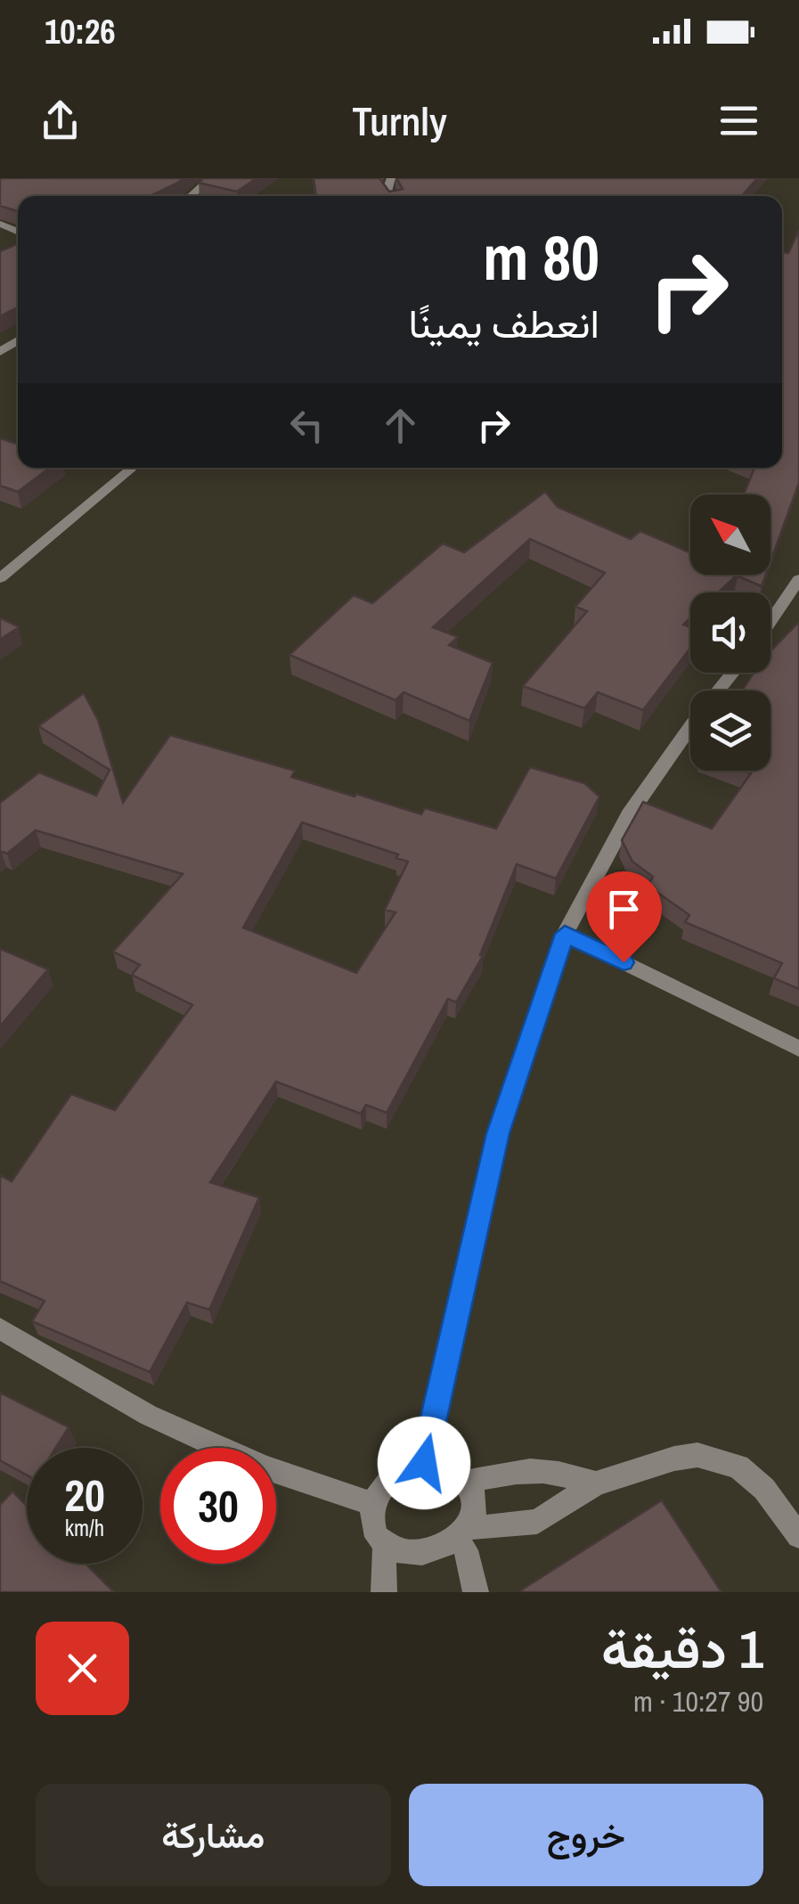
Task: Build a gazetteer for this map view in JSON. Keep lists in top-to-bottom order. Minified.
{"north":"top left","page":{"status":"10:26","header":"Turnly","turn":["80 m","انعطف يمينًا"],"speed":"20 km/h","limit":"30","heading":["1 دقيقة","90 m · 10:27"],"buttons":["خروج","مشاركة"]}}
